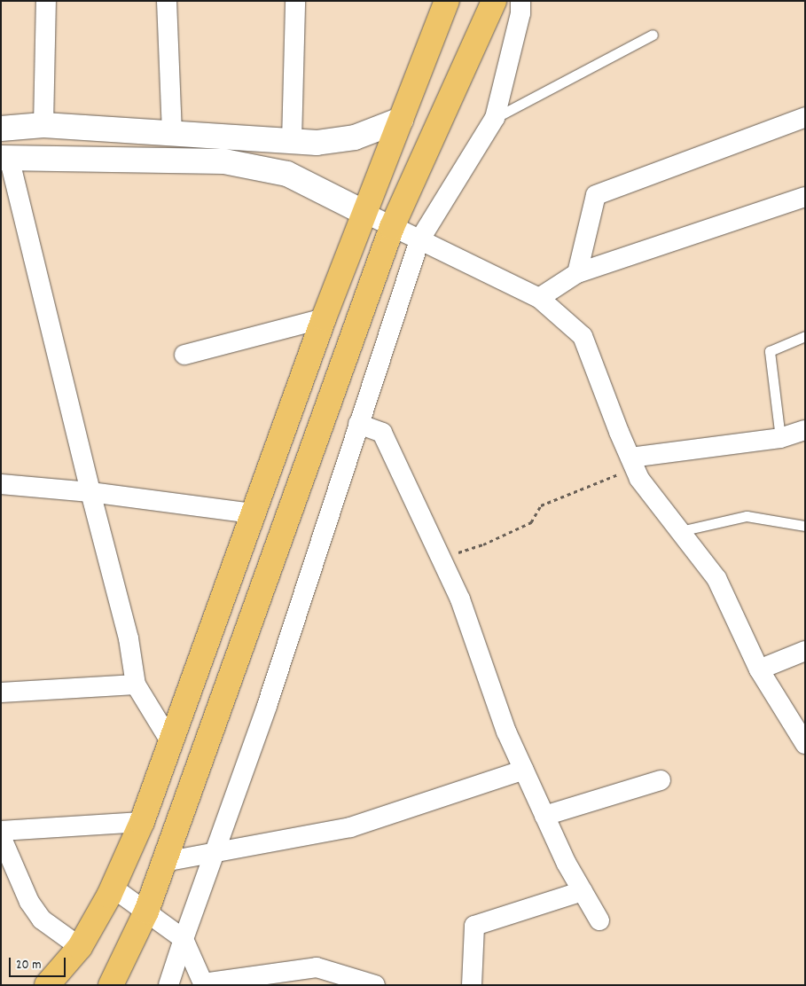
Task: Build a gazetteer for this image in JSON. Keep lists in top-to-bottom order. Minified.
{"scale_bar":"20 m"}
